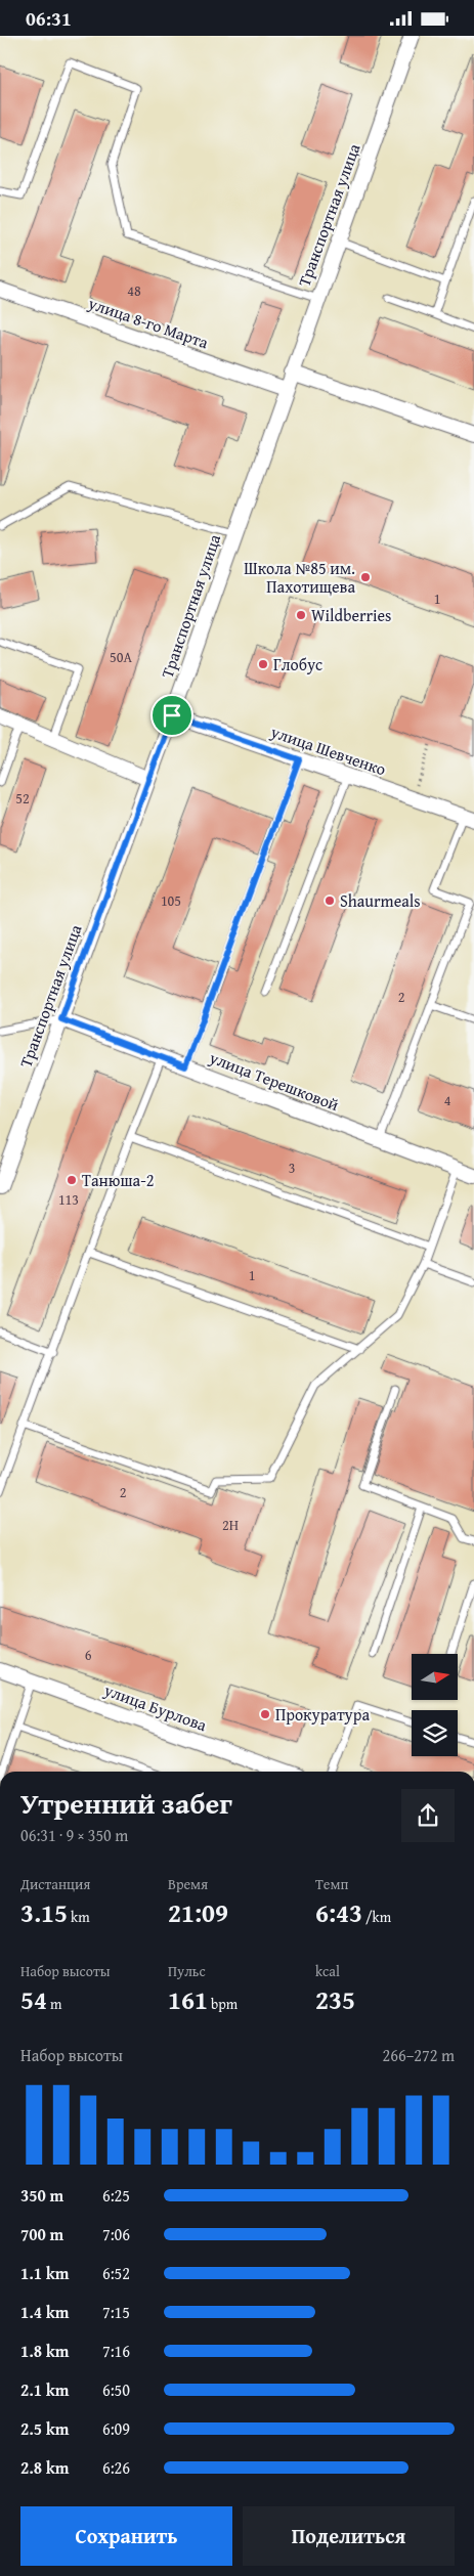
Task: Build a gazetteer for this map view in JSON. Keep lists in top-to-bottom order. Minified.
{"streets":{"street":["Транспортная улица","улица 8-го Марта","улица Шевченко","улица Терешковой","улица Бурлова"]},"crossings":[["Транспортная улица","улица 8-го Марта"],["Транспортная улица","улица Шевченко"],["Транспортная улица","улица Терешковой"]],"places":["Школа №85 им. Пахотищева","Wildberries","Глобус","Shaurmeals","Танюша-2","Прокуратура"],"house_numbers":["48","1","50А","52","105","2","4","3","113","1","2","2Н","6"],"north":"right","page":{"status":"06:31","heading":["Утренний забег","06:31 · 9 × 350 m"],"stats":[["Дистанция","3.15 km"],["Время","21:09"],["Темп","6:43 /km"],["Набор высоты","54 m"],["Пульс","161 bpm"],["kcal","235"]],"chart":["Набор высоты","266–272 m"],"list":[{"name":"350 m","note":"6:25"},{"name":"700 m","note":"7:06"},{"name":"1.1 km","note":"6:52"},{"name":"1.4 km","note":"7:15"},{"name":"1.8 km","note":"7:16"},{"name":"2.1 km","note":"6:50"},{"name":"2.5 km","note":"6:09"},{"name":"2.8 km","note":"6:26"}],"buttons":["Сохранить","Поделиться"]}}
